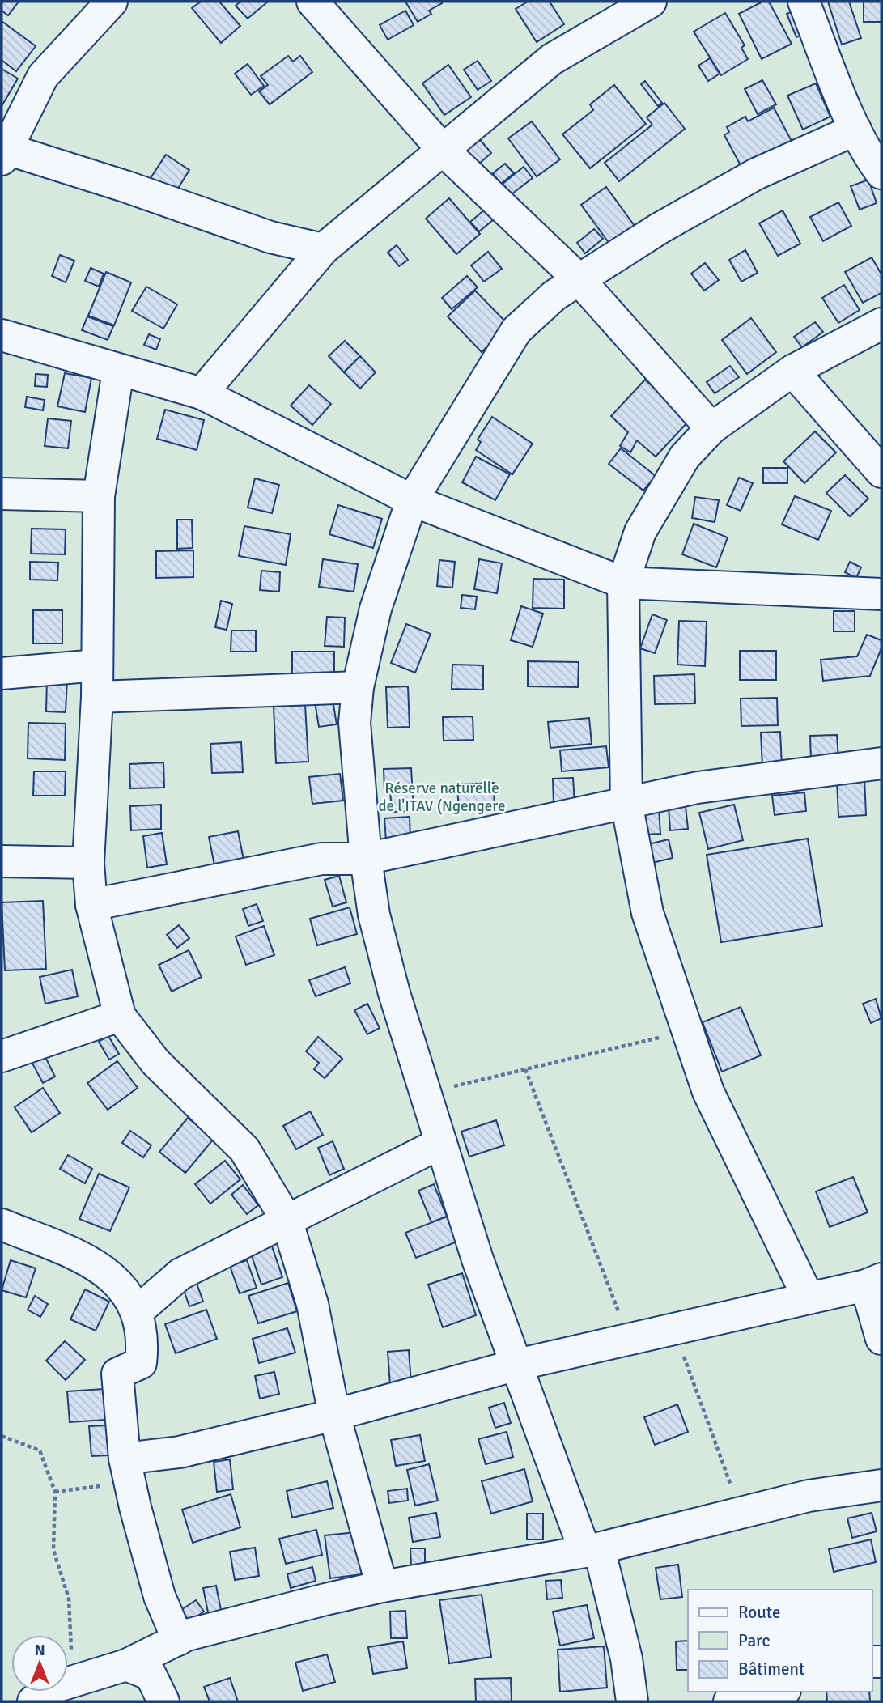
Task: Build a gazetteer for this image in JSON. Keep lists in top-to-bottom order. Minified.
{"parks":["Réserve naturelle de l'ITAV (Ngengere"],"legend":["Route","Parc","Bâtiment"],"north":"top"}
